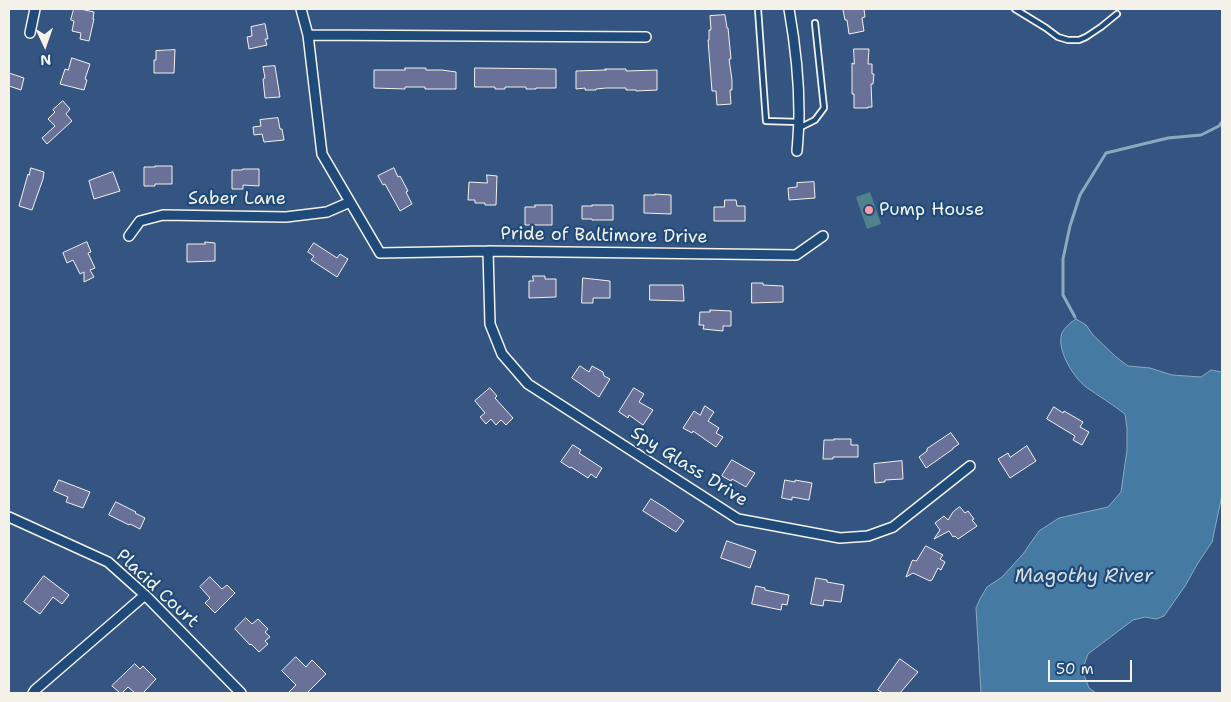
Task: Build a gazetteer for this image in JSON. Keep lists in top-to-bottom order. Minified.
{"streets":{"street":["Saber Lane","Pride of Baltimore Drive","Spy Glass Drive","Placid Court"]},"crossings":[["Saber Lane","Pride of Baltimore Drive"],["Pride of Baltimore Drive","Spy Glass Drive"]],"water":["Magothy River"],"places":["Pump House"],"scale_bar":"50 m","north":"bottom"}
